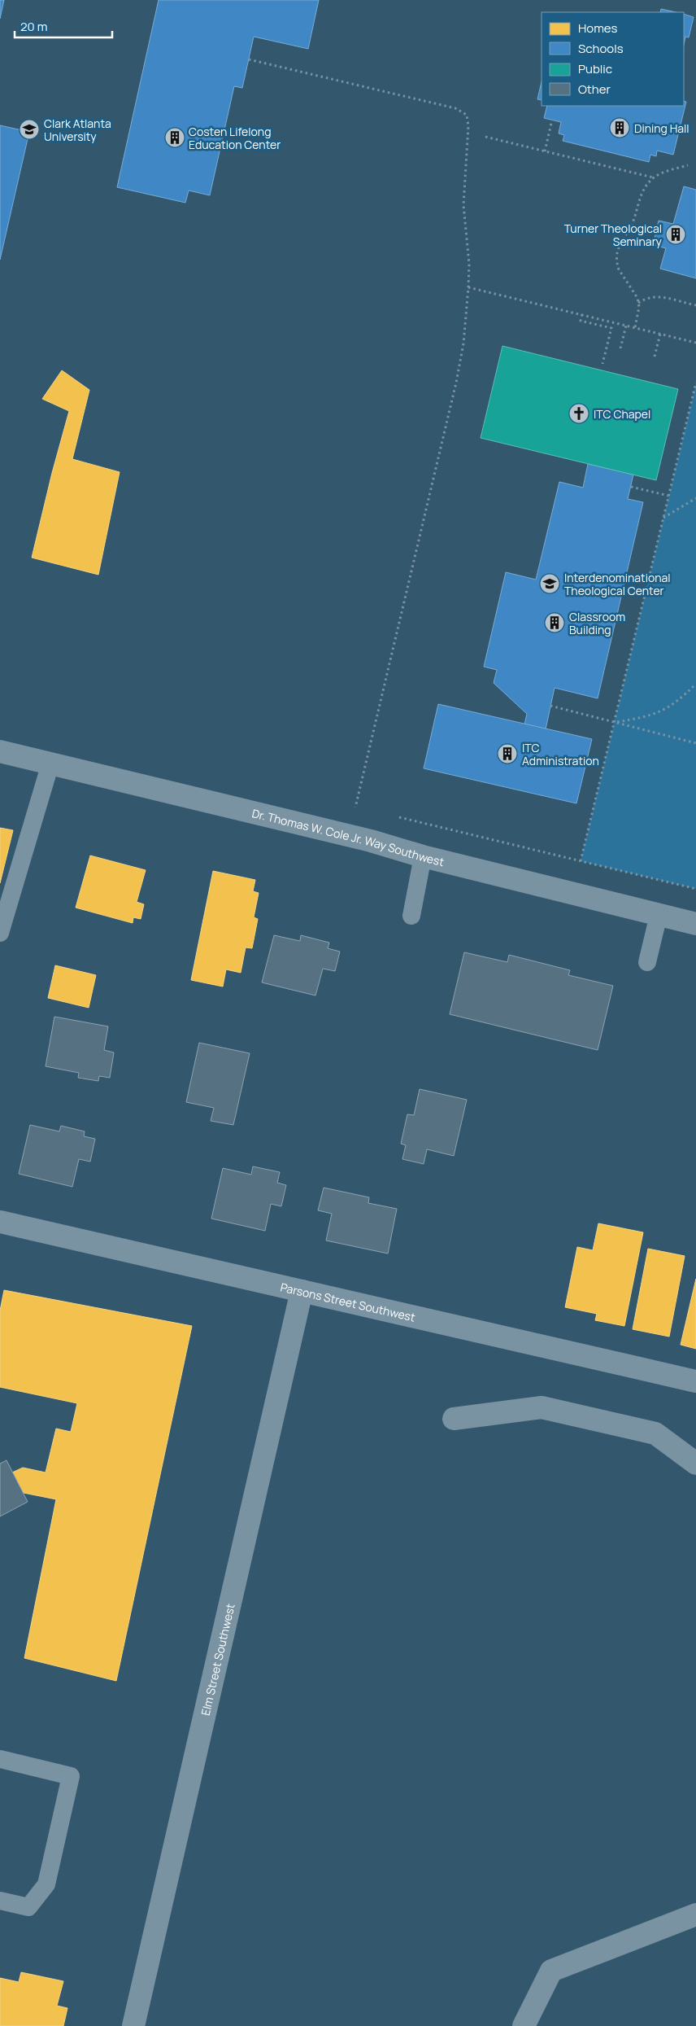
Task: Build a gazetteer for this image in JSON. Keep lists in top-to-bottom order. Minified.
{"streets":{"street":["Dr. Thomas W. Cole Jr. Way Southwest","Parsons Street Southwest","Elm Street Southwest"]},"crossings":[["Parsons Street Southwest","Elm Street Southwest"]],"places":{"building":["Dining Hall","Costen Lifelong Education Center","Turner Theological Seminary","Classroom Building","ITC Administration"],"school or university":["Clark Atlanta University","Interdenominational Theological Center"],"church":["ITC Chapel"]},"legend":["Homes","Schools","Public","Other"],"scale_bar":"20 m"}
